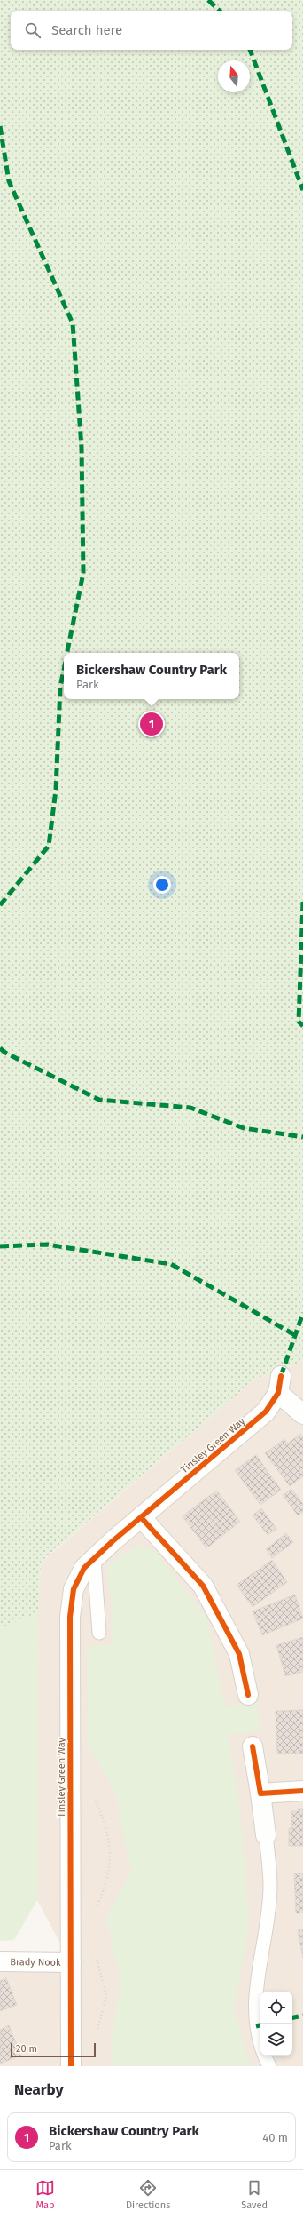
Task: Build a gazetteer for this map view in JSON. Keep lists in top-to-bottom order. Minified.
{"streets":{"street":["Tinsley Green Way","Brady Nook"]},"crossings":[["Tinsley Green Way","Brady Nook"]],"scale_bar":"20 m","north":"top","page":{"search":"Search here","popup":["Bickershaw Country Park","Park"],"pins":"1","scale":"20 m","heading":"Nearby","list":[{"mark":"1","name":"Bickershaw Country Park","note":"Park","value":"40 m"}],"nav":["Map","Directions","Saved"]}}
